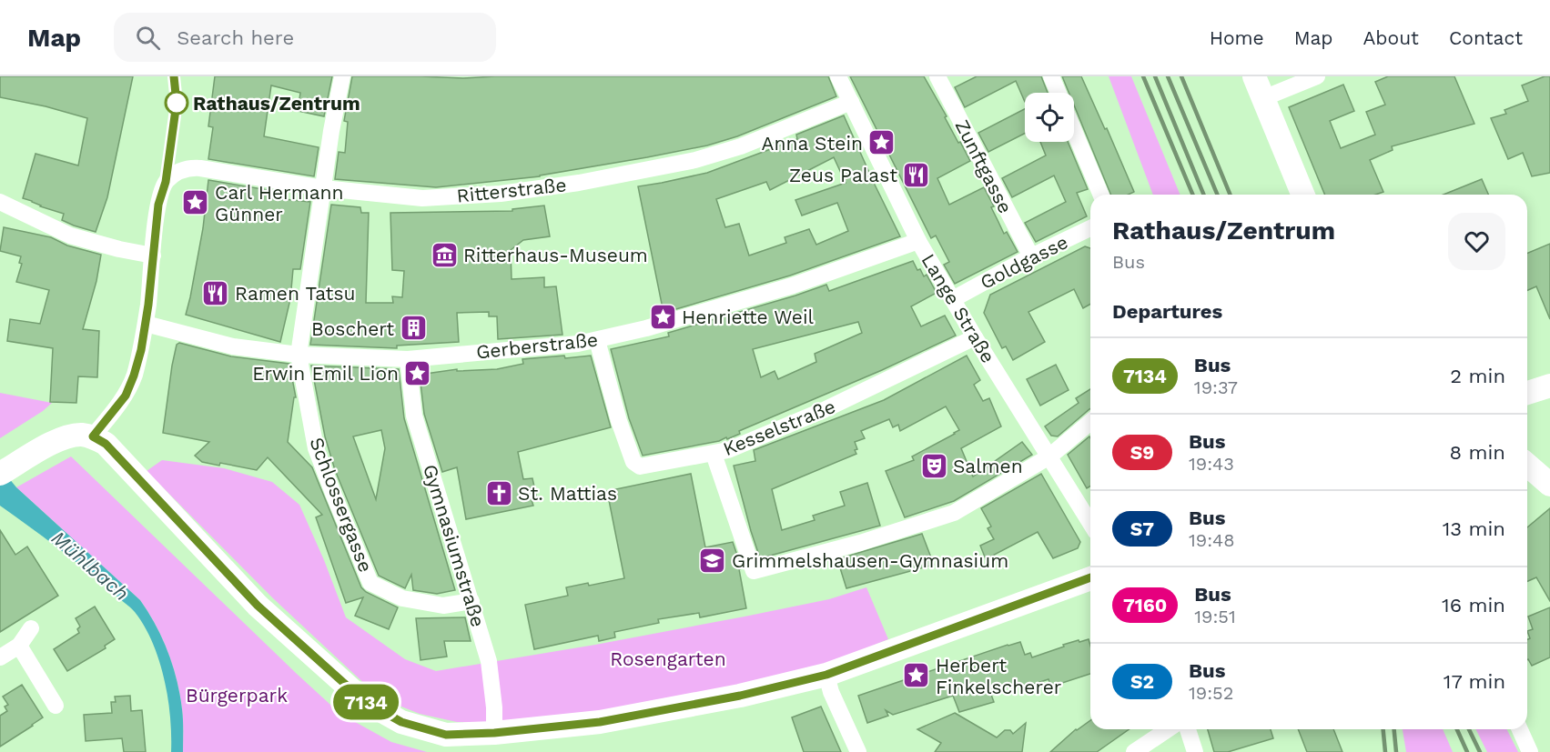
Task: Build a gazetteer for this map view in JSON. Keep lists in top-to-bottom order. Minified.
{"streets":{"street":["Zunftgasse","Ritterstraße","Goldgasse","Lange Straße","Gerberstraße","Kesselstraße","Schlossergasse","Gymnasiumstraße"]},"crossings":[["Zunftgasse","Goldgasse"],["Ritterstraße","Lange Straße"],["Ritterstraße","Schlossergasse"],["Goldgasse","Lange Straße"],["Lange Straße","Gerberstraße"],["Lange Straße","Kesselstraße"],["Gerberstraße","Kesselstraße"],["Gerberstraße","Schlossergasse"],["Gerberstraße","Gymnasiumstraße"],["Schlossergasse","Gymnasiumstraße"]],"water":["Mühlbach"],"parks":["Rosengarten","Bürgerpark"],"places":{"other":["Rathaus/Zentrum"],"place":["Anna Stein","Carl Hermann Günner","Henriette Weil","Erwin Emil Lion","Herbert Finkelscherer"],"restaurant":["Zeus Palast","Ramen Tatsu"],"museum":["Ritterhaus-Museum"],"building":["Boschert"],"theatre":["Salmen"],"church":["St. Mattias"],"school or university":["Grimmelshausen-Gymnasium"]},"lines":["bus line 7134"],"page":{"header":"Map","search":"Search here","nav":["Home","Map","About","Contact"],"on_map":"7134","heading":[["Rathaus/Zentrum","Bus"],"Departures"],"list":[{"mark":"7134","name":"Bus","note":"19:37","value":"2 min"},{"mark":"S9","name":"Bus","note":"19:43","value":"8 min"},{"mark":"S7","name":"Bus","note":"19:48","value":"13 min"},{"mark":"7160","name":"Bus","note":"19:51","value":"16 min"},{"mark":"S2","name":"Bus","note":"19:52","value":"17 min"}]}}
